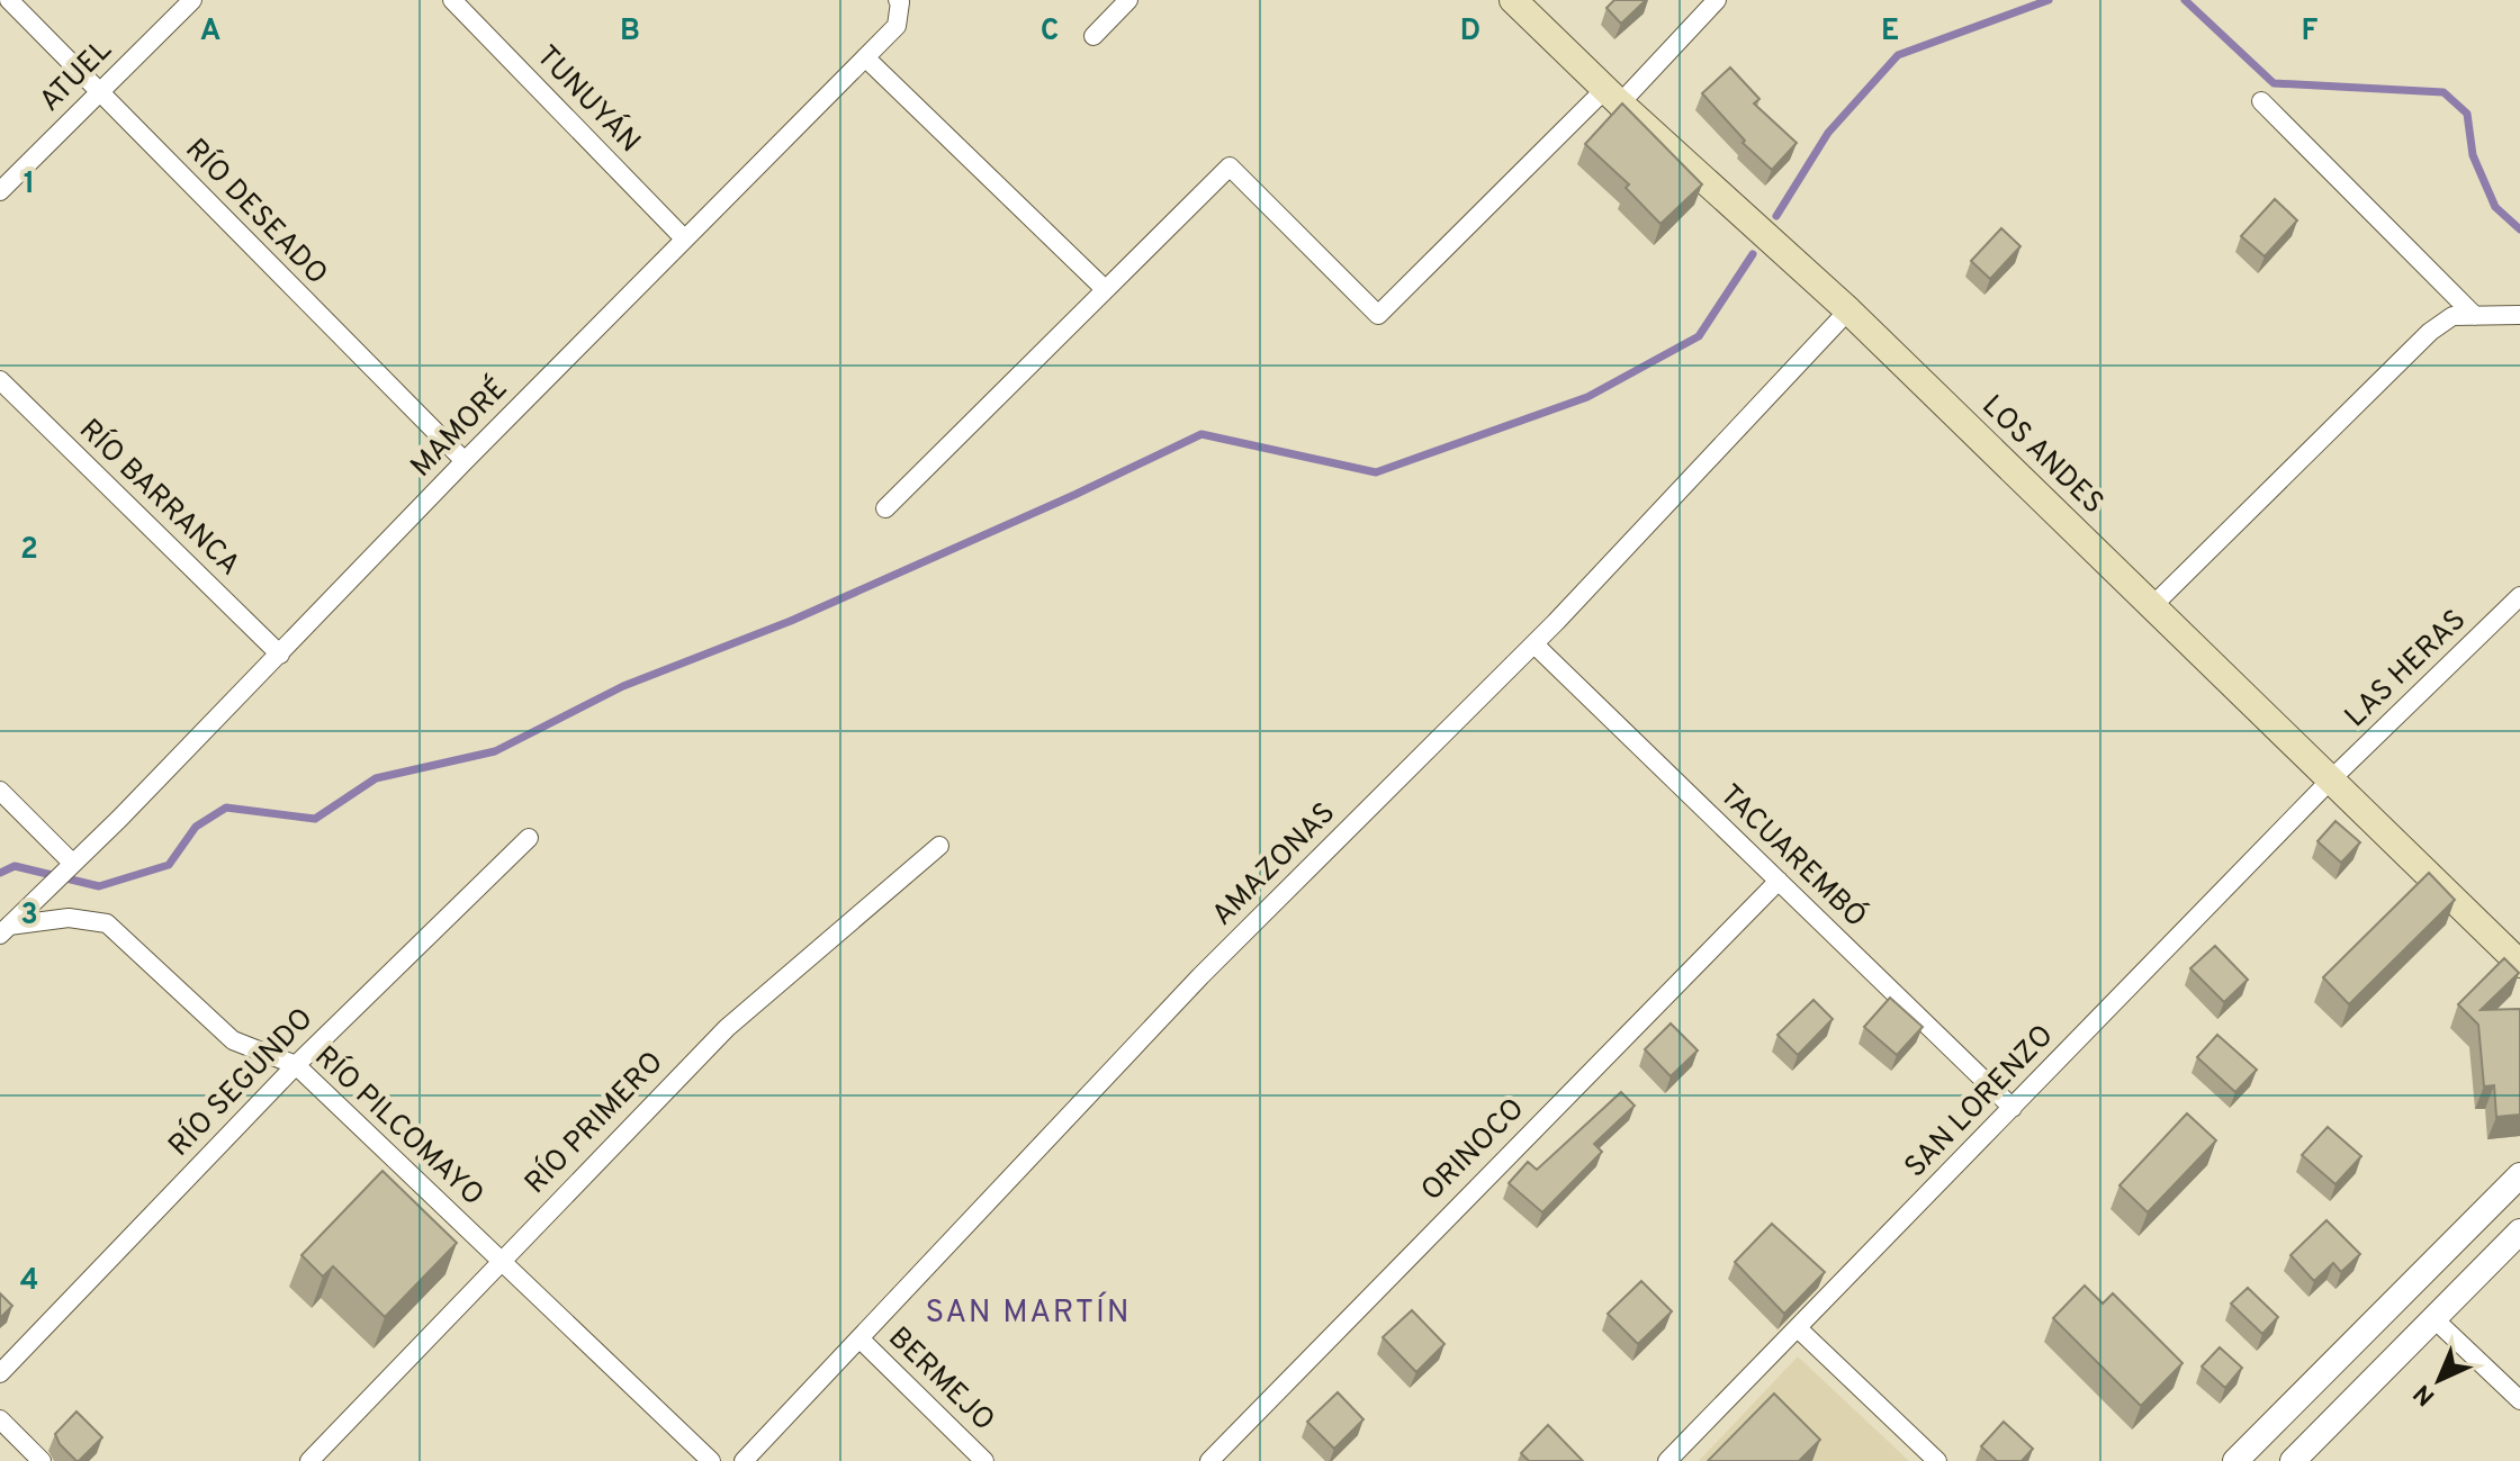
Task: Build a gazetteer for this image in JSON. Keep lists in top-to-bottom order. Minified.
{"streets":{"main road":["LOS ANDES"],"street":["ATUEL","TUNUYÁN","RÍO DESEADO","MAMORÉ","RÍO BARRANCA","LAS HERAS","TACUAREMBÓ","AMAZONAS","RÍO SEGUNDO","SAN LORENZO","RÍO PRIMERO","RÍO PILCOMAYO","ORINOCO","BERMEJO"]},"crossings":[["ATUEL","RÍO DESEADO"],["TUNUYÁN","MAMORÉ"],["RÍO DESEADO","MAMORÉ"],["MAMORÉ","RÍO BARRANCA"],["MAMORÉ","RÍO PILCOMAYO"],["LOS ANDES","LAS HERAS"],["LOS ANDES","AMAZONAS"],["LOS ANDES","SAN LORENZO"],["LAS HERAS","SAN LORENZO"],["TACUAREMBÓ","AMAZONAS"],["TACUAREMBÓ","SAN LORENZO"],["TACUAREMBÓ","ORINOCO"],["AMAZONAS","BERMEJO"],["RÍO SEGUNDO","RÍO PILCOMAYO"],["RÍO PRIMERO","RÍO PILCOMAYO"]],"districts":["SAN MARTÍN"],"north":"bottom left","grid":{"columns":["A","B","C","D","E","F"],"rows":["1","2","3","4"]}}
